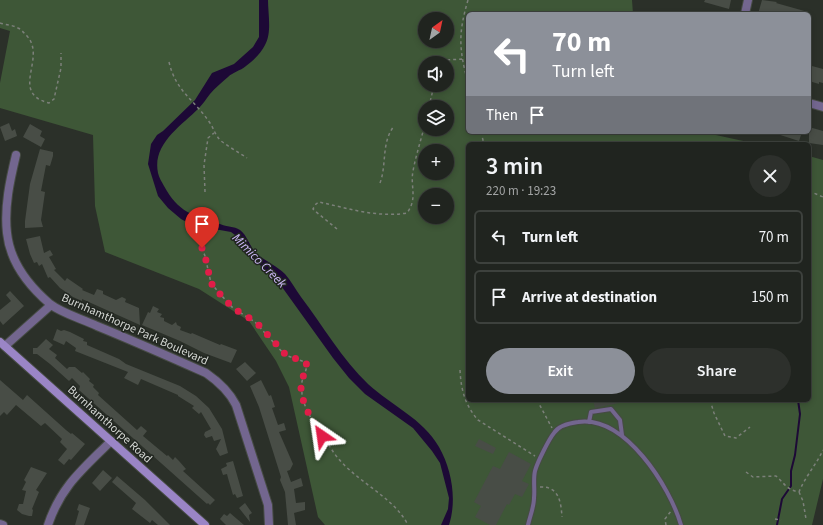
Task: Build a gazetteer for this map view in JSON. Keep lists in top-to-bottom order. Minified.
{"streets":{"main road":["Burnhamthorpe Road"],"street":["Burnhamthorpe Park Boulevard"]},"water":["Mimico Creek"],"north":"top right","page":{"map_buttons":["+","−"],"turn":["70 m","Turn left"],"then":"Then","heading":["3 min","220 m · 19:23"],"list":[{"name":"Turn left","value":"70 m"},{"name":"Arrive at destination","value":"150 m"}],"buttons":["Exit","Share"]}}
